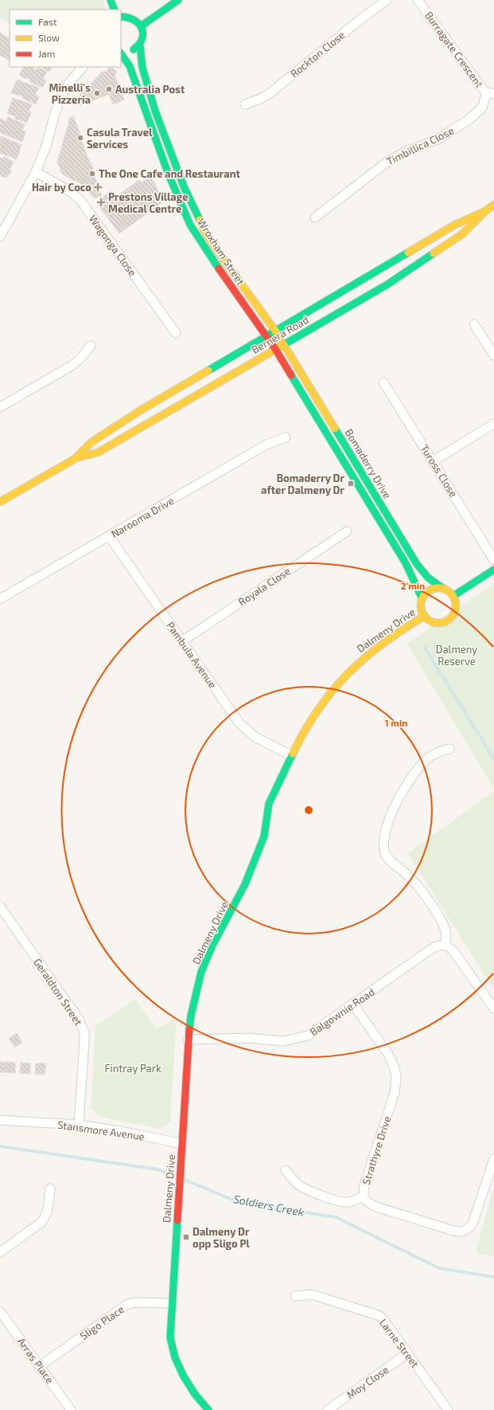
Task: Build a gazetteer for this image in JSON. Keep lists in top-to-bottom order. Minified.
{"streets":{"street":["Burragate Crescent","Rockton Close","Timbillica Close","Wagonga Close","Wroxham Street","Bernera Road","Bomaderry Drive","Tuross Close","Narooma Drive","Royala Close","Dalmeny Drive","Pambula Avenue","Geraldton Street","Balgownie Road","Stansmore Avenue","Strathyre Drive","Sligo Place","Larne Street","Arras Place","Moy Close"]},"crossings":[["Burragate Crescent","Timbillica Close"],["Wroxham Street","Bernera Road"],["Wroxham Street","Bomaderry Drive"],["Bernera Road","Bomaderry Drive"],["Bomaderry Drive","Dalmeny Drive"],["Narooma Drive","Pambula Avenue"],["Royala Close","Pambula Avenue"],["Dalmeny Drive","Pambula Avenue"],["Dalmeny Drive","Balgownie Road"],["Dalmeny Drive","Stansmore Avenue"],["Dalmeny Drive","Sligo Place"],["Geraldton Street","Stansmore Avenue"],["Balgownie Road","Strathyre Drive"],["Sligo Place","Arras Place"],["Larne Street","Moy Close"]],"water":["Soldiers Creek"],"parks":["Dalmeny Reserve","Fintray Park"],"places":{"other":["Australia Post","Minelli's Pizzeria","Casula Travel Services","The One Cafe and Restaurant"],"health":["Hair by Coco","Prestons Village Medical Centre"],"transit":["Bomaderry Dr after Dalmeny Dr","Dalmeny Dr opp Sligo Pl"]},"legend":["Fast","Slow","Jam"],"rings":["2 min","1 min"]}
